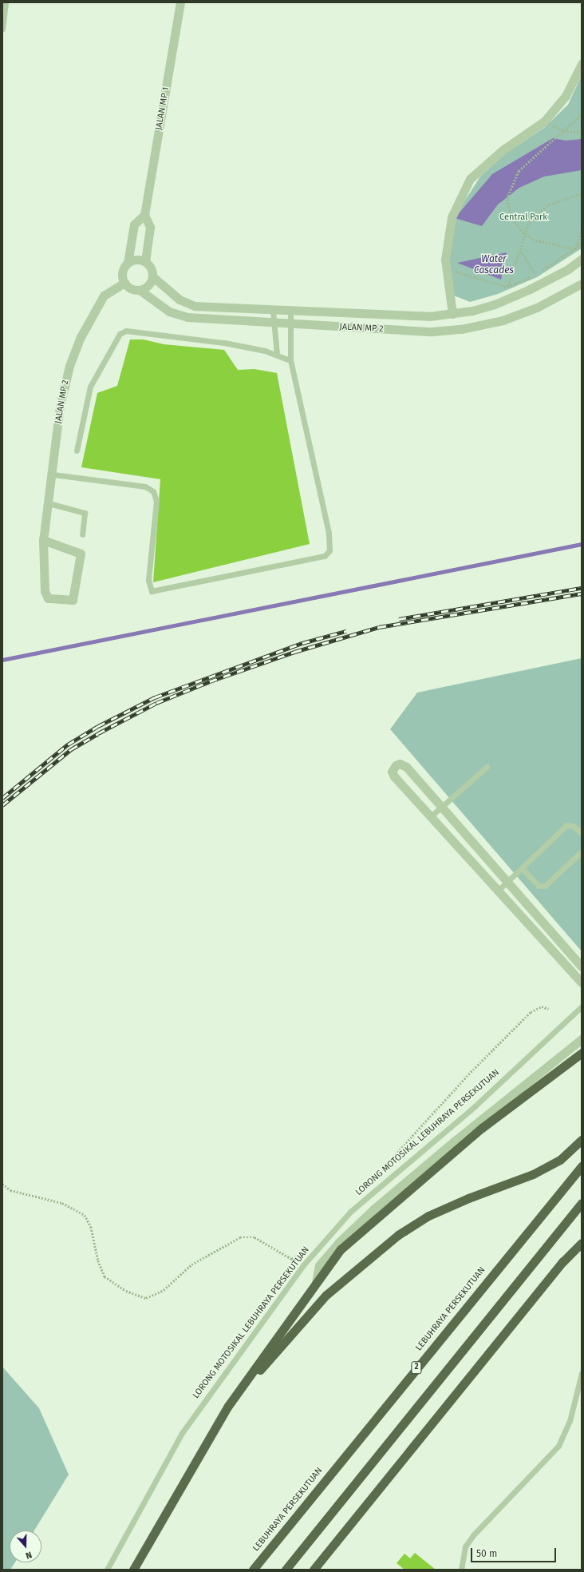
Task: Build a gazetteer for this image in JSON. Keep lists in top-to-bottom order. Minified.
{"streets":{"highway":["LEBUHRAYA PERSEKUTUAN","2"],"street":["JALAN MP 1","JALAN MP 2"],"lane":["LORONG MOTOSIKAL LEBUHRAYA PERSEKUTUAN"]},"crossings":[["JALAN MP 1","JALAN MP 2"]],"water":["Water Cascades"],"parks":["Central Park"],"scale_bar":"50 m","north":"bottom"}
